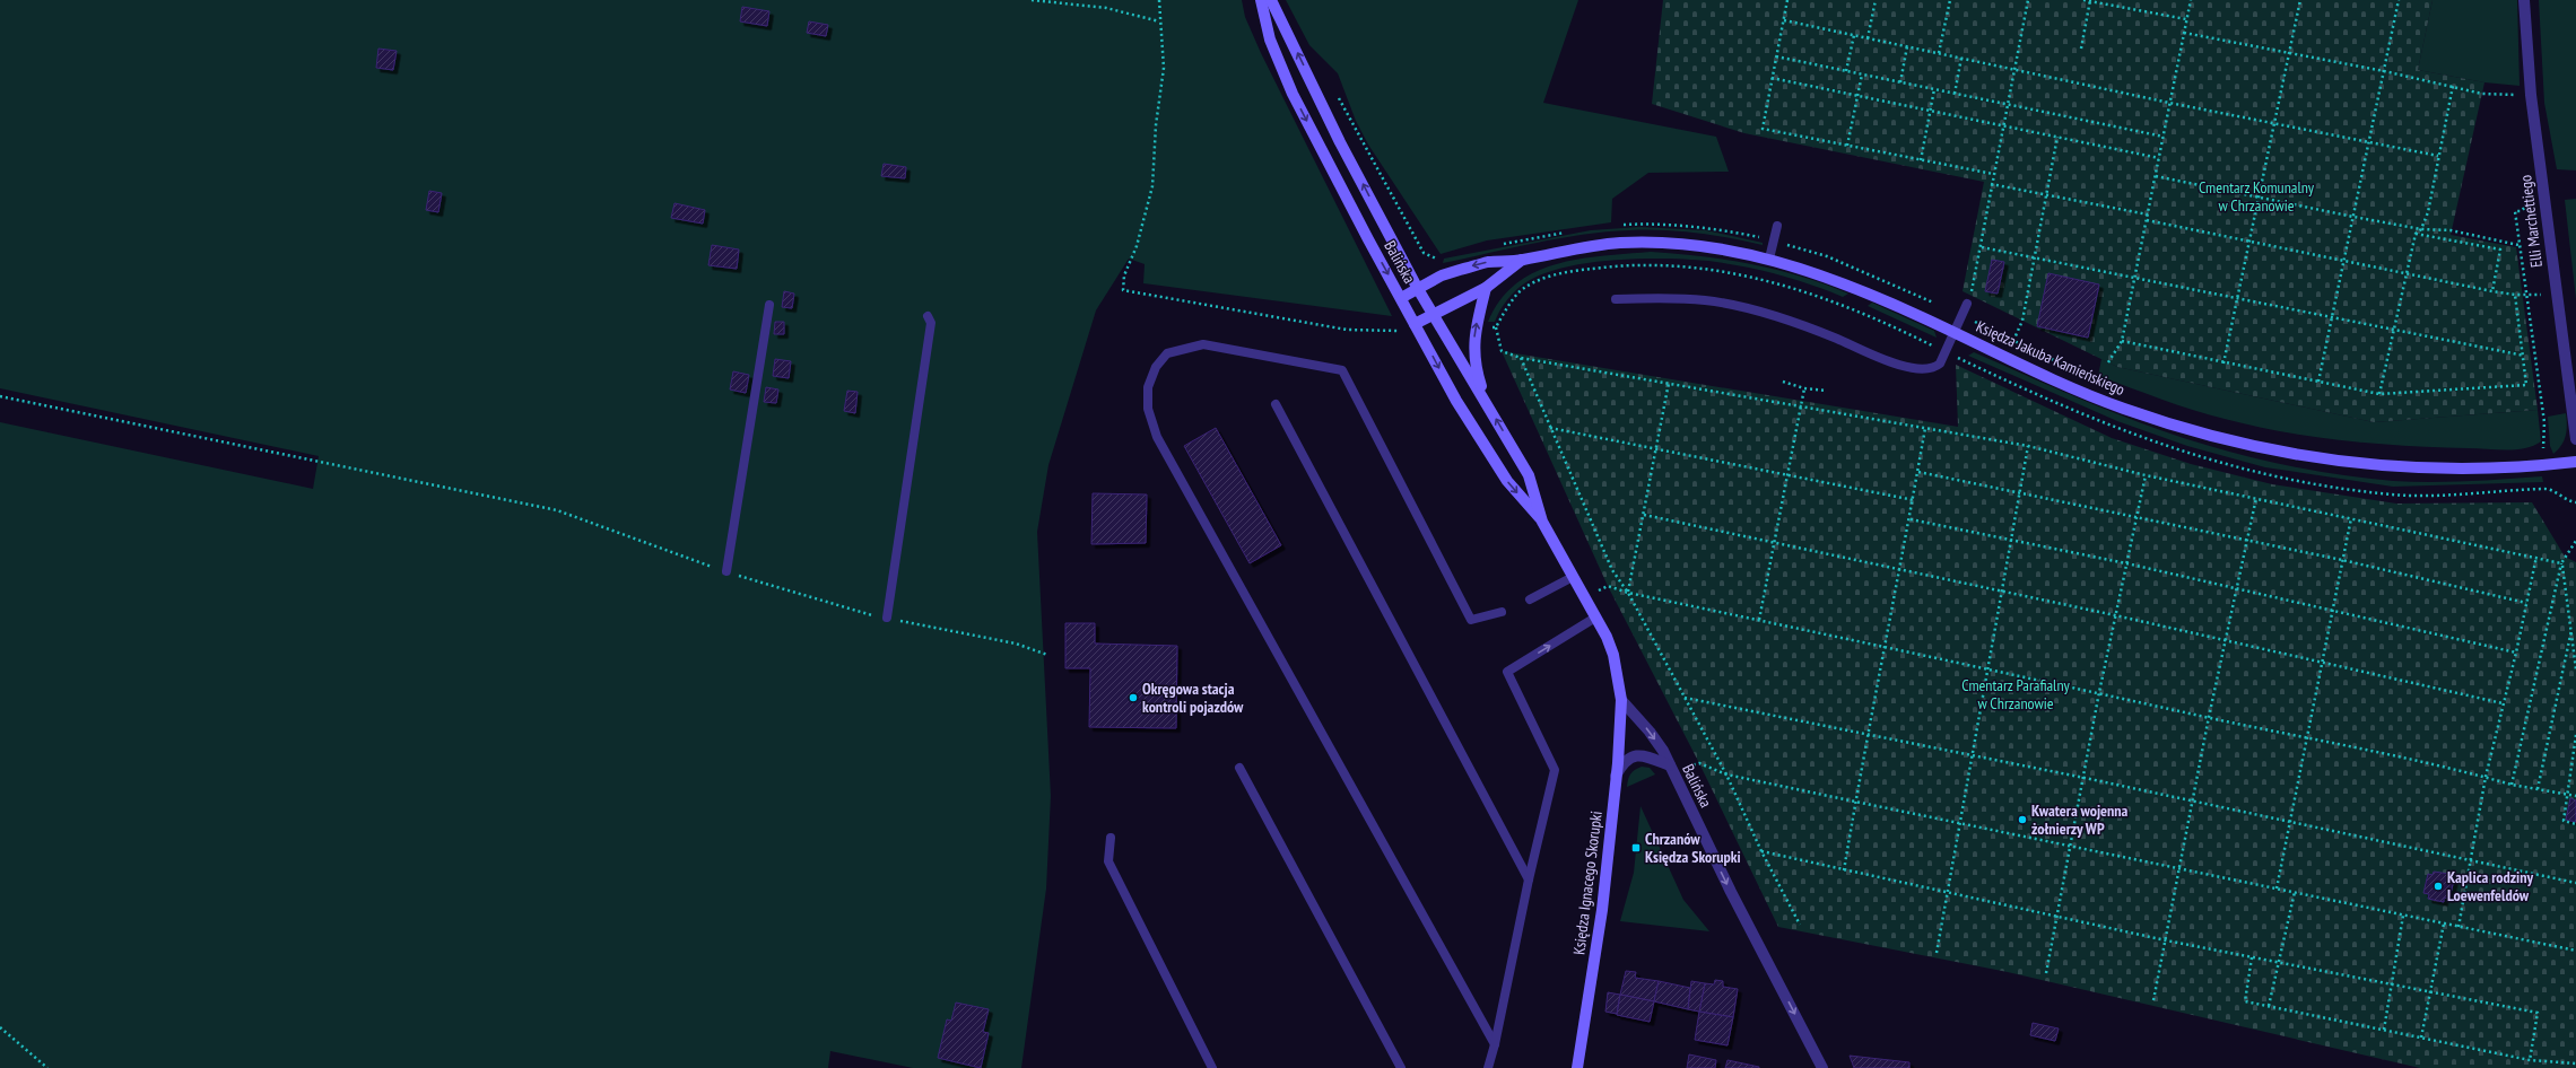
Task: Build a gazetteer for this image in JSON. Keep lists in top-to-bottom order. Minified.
{"streets":{"main road":["Balińska","Księdza Jakuba Kamieńskiego","Księdza Ignacego Skorupki"],"street":["Elli Marchettiego"]},"crossings":[["Balińska","Księdza Jakuba Kamieńskiego"],["Balińska","Księdza Ignacego Skorupki"]],"parks":["Cmentarz Komunalny w Chrzanowie","Cmentarz Parafialny w Chrzanowie"],"places":{"other":["Okręgowa stacja kontroli pojazdów","Kwatera wojenna żołnierzy WP","Kaplica rodziny Loewenfeldów"],"transit":["Chrzanów Księdza Skorupki"]}}
